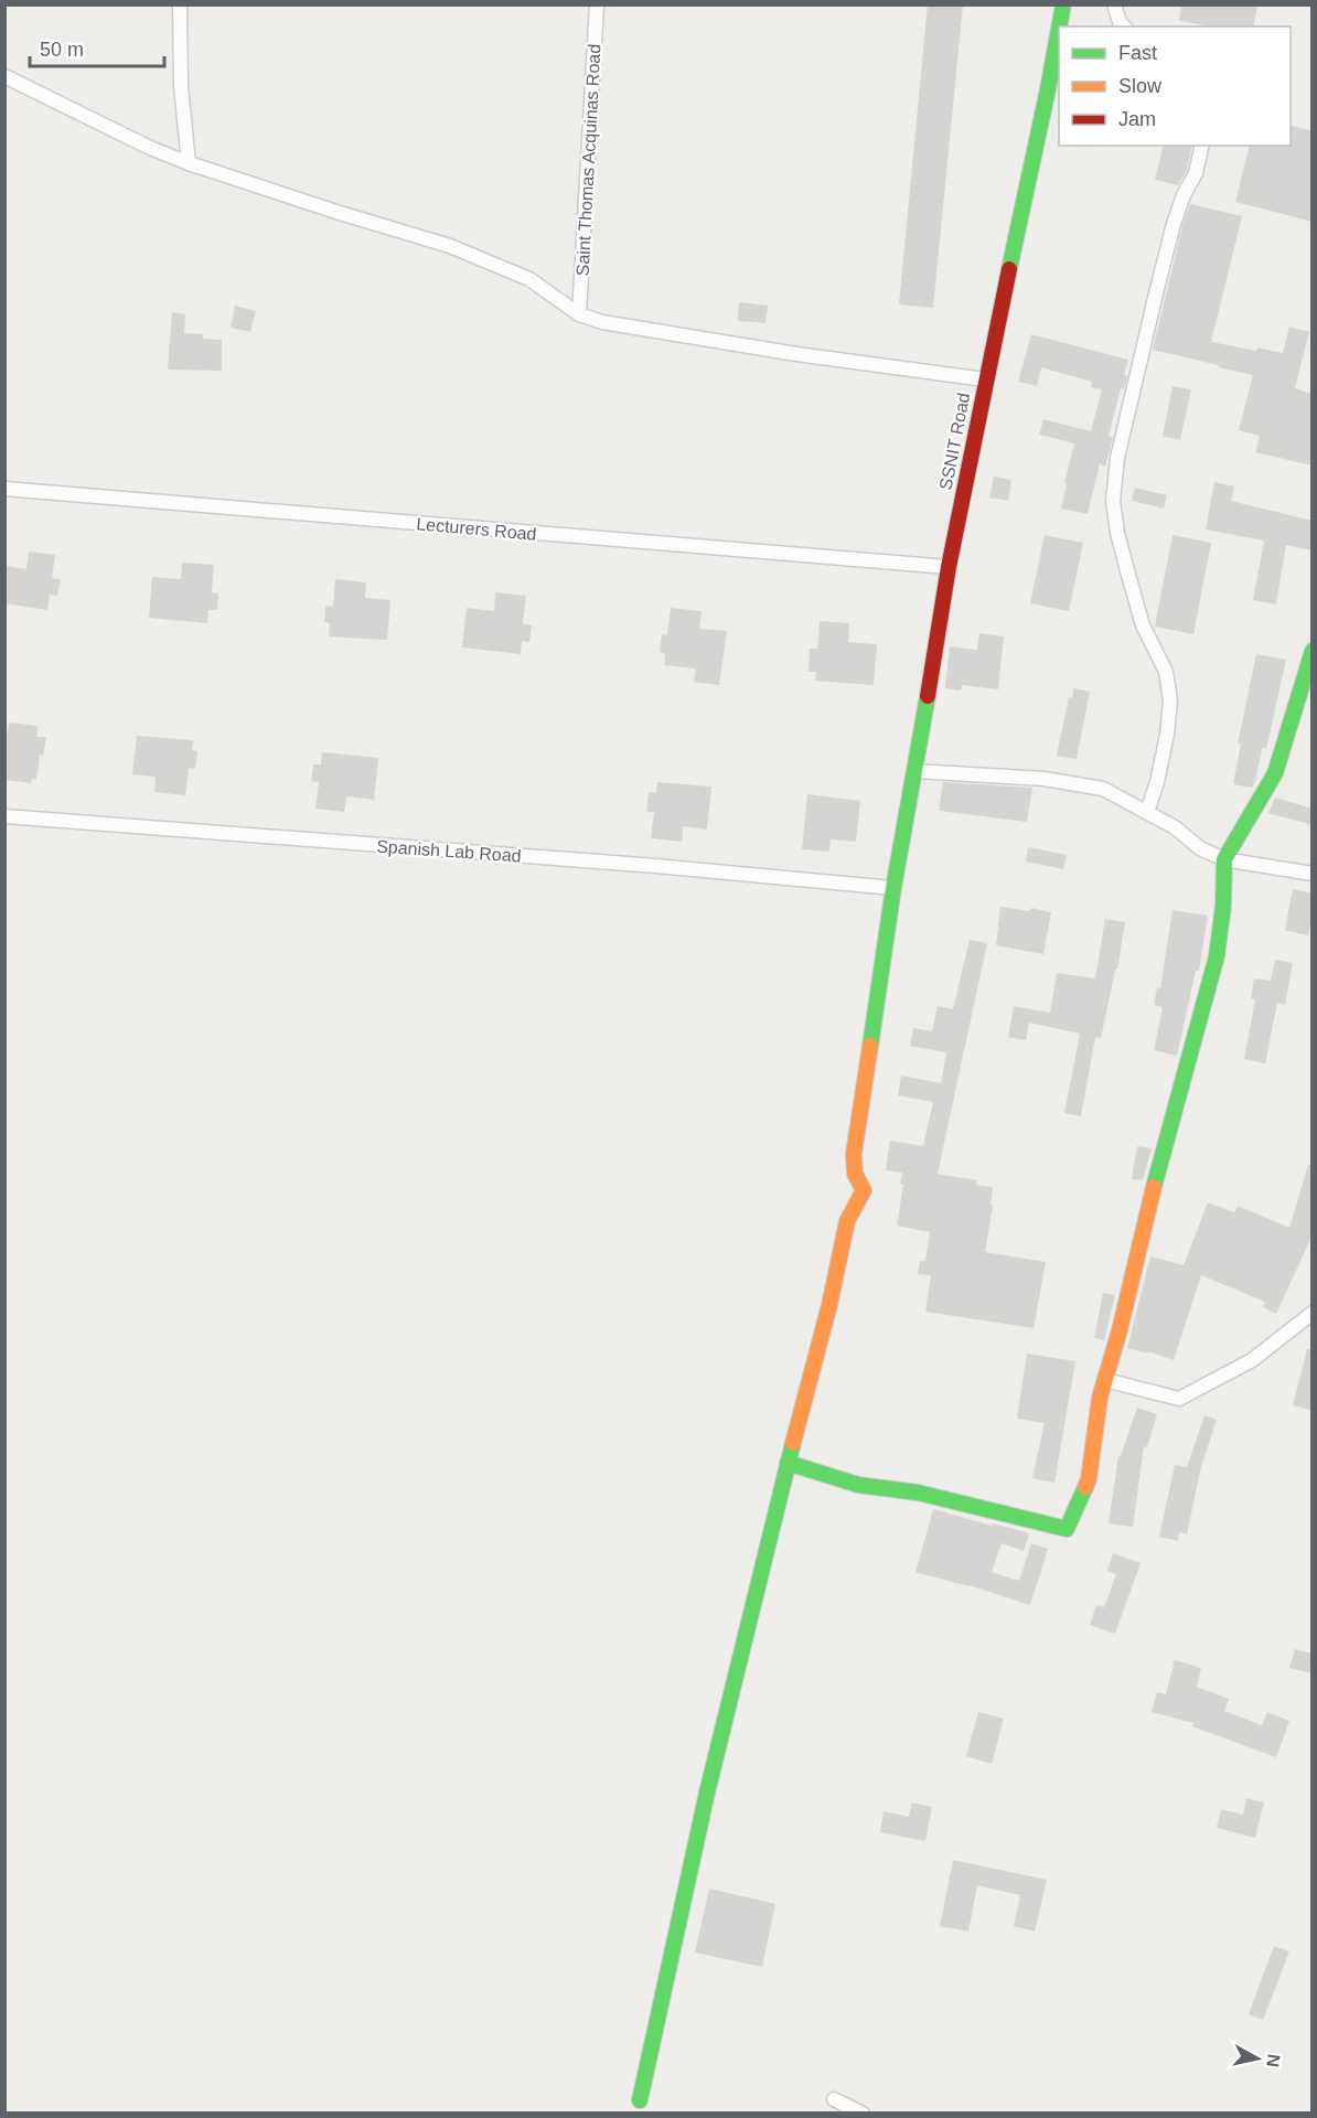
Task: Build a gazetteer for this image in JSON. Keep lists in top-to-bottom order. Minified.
{"streets":{"street":["Saint Thomas Acquinas Road","SSNIT Road","Lecturers Road","Spanish Lab Road"]},"crossings":[["SSNIT Road","Lecturers Road"],["SSNIT Road","Spanish Lab Road"]],"legend":["Fast","Slow","Jam"],"scale_bar":"50 m","north":"right"}
